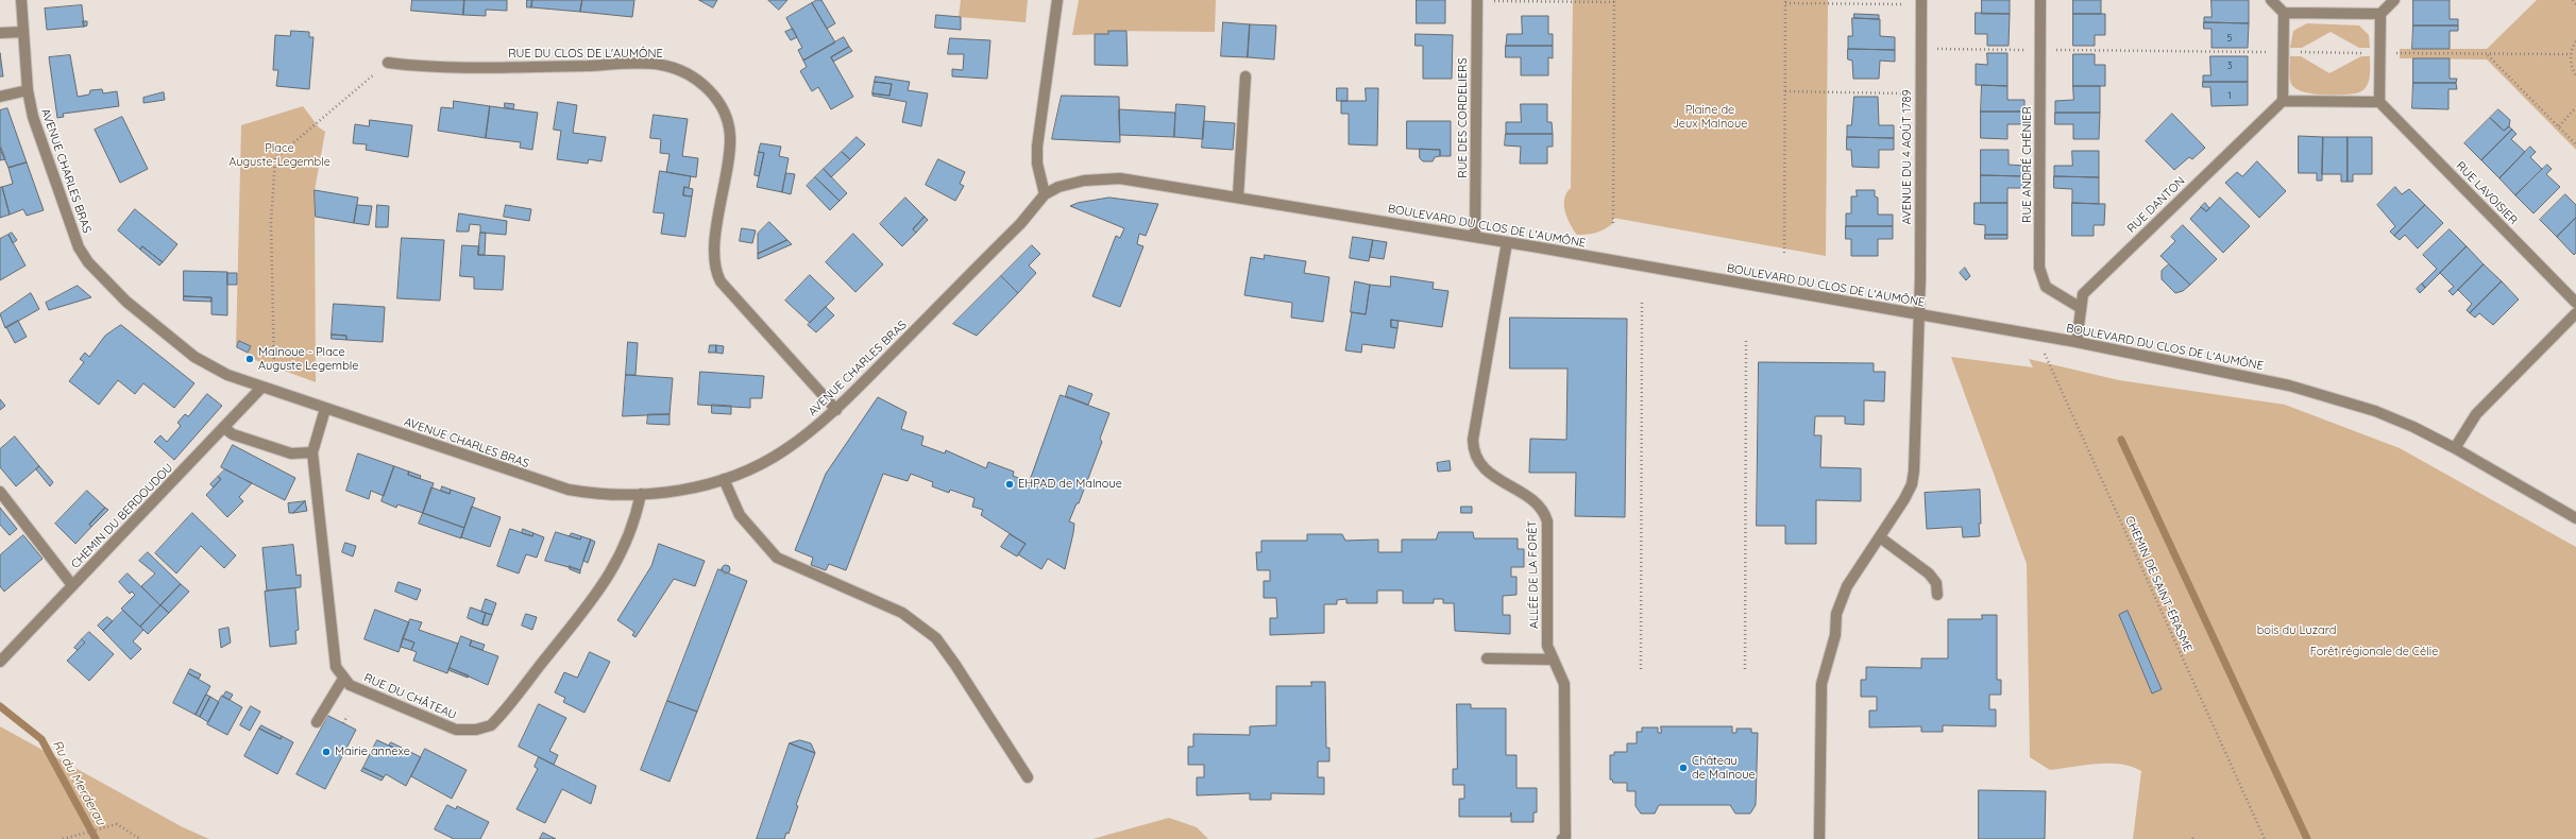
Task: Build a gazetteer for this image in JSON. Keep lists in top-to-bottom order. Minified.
{"streets":{"street":["RUE DU CLOS DE L'AUMÔNE","RUE DES CORDELIERS","AVENUE DU 4 AOÛT 1789","RUE ANDRÉ CHÉNIER","AVENUE CHARLES BRAS","RUE LAVOISIER","RUE DANTON","BOULEVARD DU CLOS DE L'AUMÔNE","CHEMIN DU BERDOUDOU","ALLÉE DE LA FORÊT","RUE DU CHÂTEAU"],"path":["CHEMIN DE SAINT-ÉRASME"]},"crossings":[["RUE DU CLOS DE L'AUMÔNE","AVENUE CHARLES BRAS"],["RUE DES CORDELIERS","BOULEVARD DU CLOS DE L'AUMÔNE"],["AVENUE DU 4 AOÛT 1789","BOULEVARD DU CLOS DE L'AUMÔNE"],["RUE ANDRÉ CHÉNIER","RUE DANTON"],["AVENUE CHARLES BRAS","BOULEVARD DU CLOS DE L'AUMÔNE"],["AVENUE CHARLES BRAS","CHEMIN DU BERDOUDOU"],["AVENUE CHARLES BRAS","RUE DU CHÂTEAU"],["RUE DANTON","BOULEVARD DU CLOS DE L'AUMÔNE"],["BOULEVARD DU CLOS DE L'AUMÔNE","ALLÉE DE LA FORÊT"],["BOULEVARD DU CLOS DE L'AUMÔNE","CHEMIN DE SAINT-ÉRASME"]],"water":["Ru du Merderau"],"parks":["Plaine de Jeux Malnoue","Place Auguste-Legemble","bois du Luzard","Forêt régionale de Célie"],"places":["Malnoue - Place Auguste Legemble","EHPAD de Malnoue","Mairie annexe","Château de Malnoue"],"house_numbers":["5","3","1"]}
